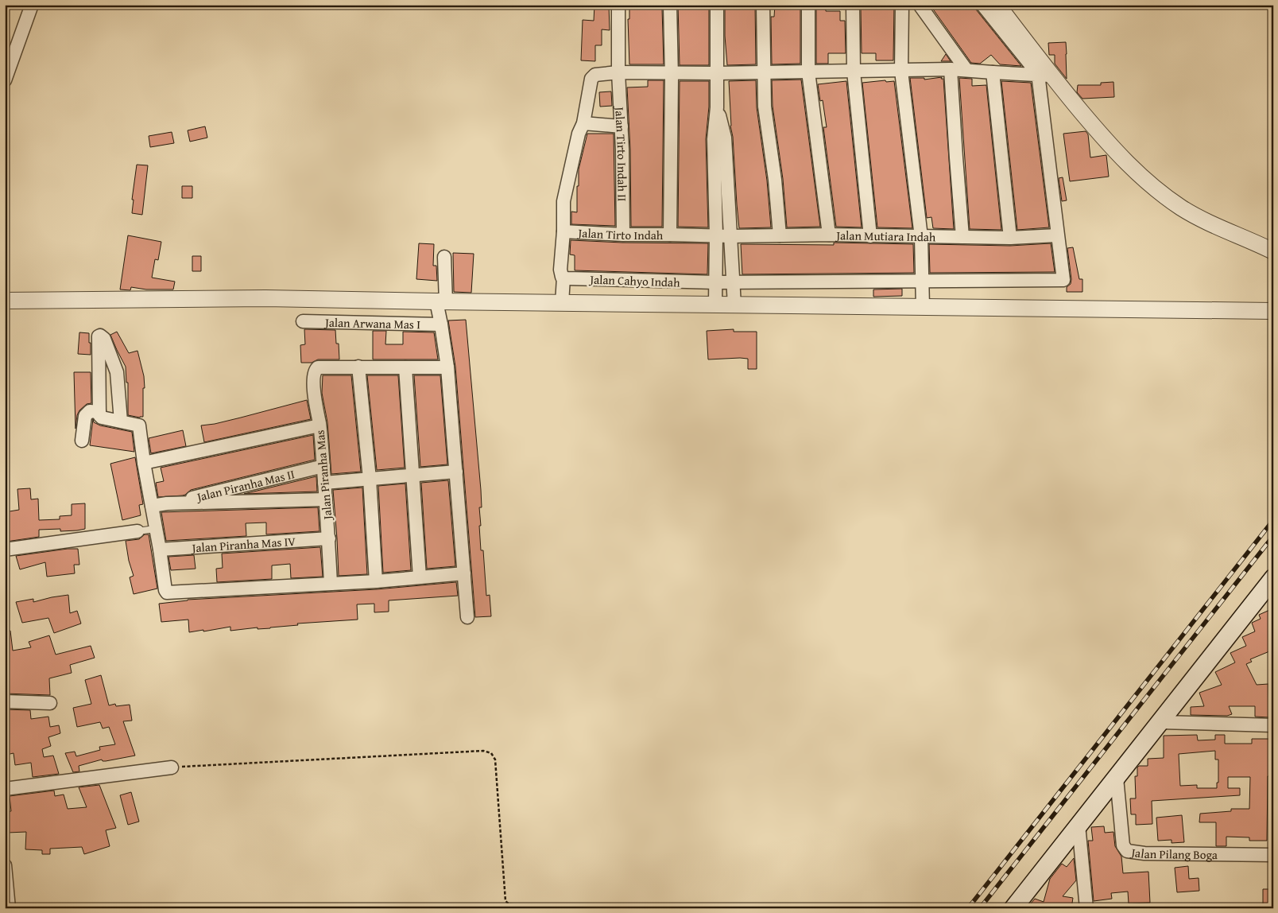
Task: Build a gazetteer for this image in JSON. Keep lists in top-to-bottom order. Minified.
{"streets":{"street":["Jalan Tirto Indah II","Jalan Tirto Indah","Jalan Mutiara Indah","Jalan Cahyo Indah","Jalan Arwana Mas I","Jalan Piranha Mas","Jalan Piranha Mas II","Jalan Piranha Mas IV","Jalan Pilang Boga"]},"crossings":[["Jalan Tirto Indah II","Jalan Tirto Indah"],["Jalan Tirto Indah","Jalan Mutiara Indah"],["Jalan Tirto Indah","Jalan Cahyo Indah"],["Jalan Mutiara Indah","Jalan Cahyo Indah"],["Jalan Piranha Mas","Jalan Piranha Mas II"],["Jalan Piranha Mas","Jalan Piranha Mas IV"]]}
